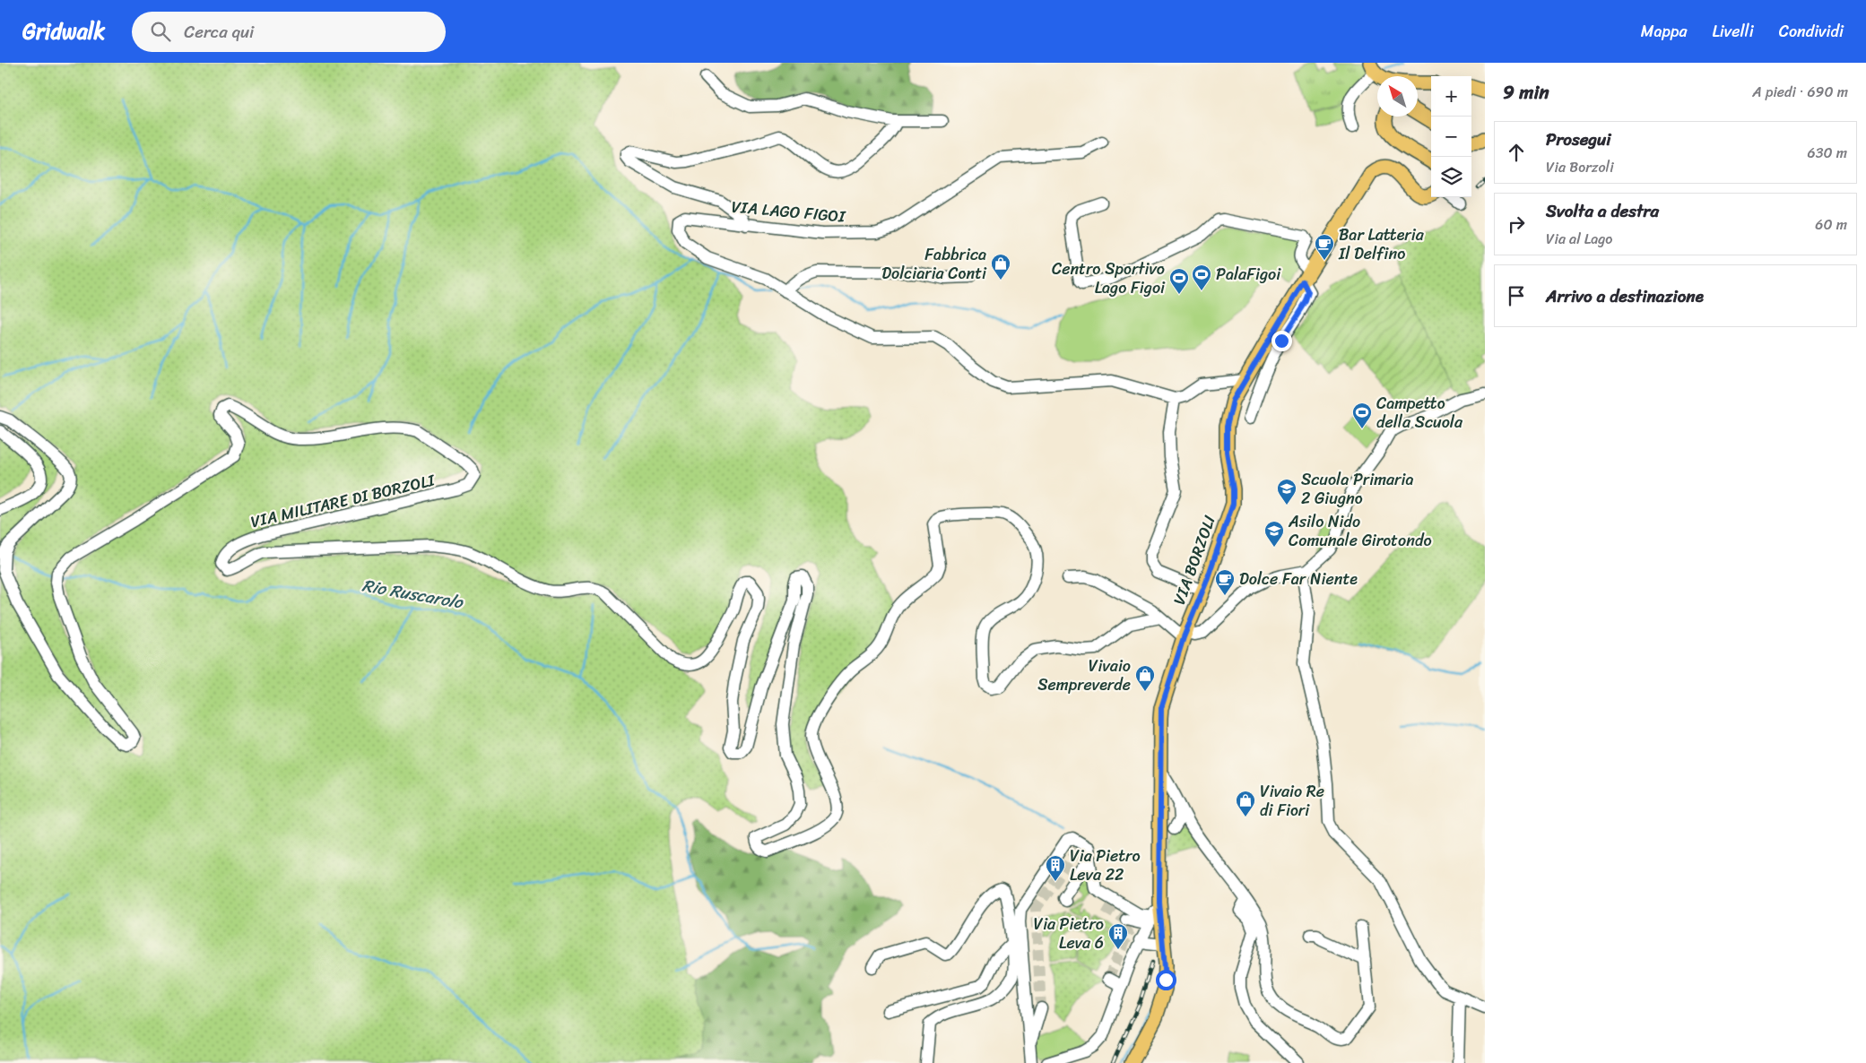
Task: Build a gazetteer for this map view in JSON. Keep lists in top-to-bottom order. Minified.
{"streets":{"main road":["VIA BORZOLI"],"street":["VIA LAGO FIGOI","VIA MILITARE DI BORZOLI"]},"water":["Rio Ruscarolo"],"places":{"cafe":["Bar Latteria Il Delfino","Dolce Far Niente"],"shop":["Fabbrica Dolciaria Conti","Vivaio Sempreverde","Vivaio Re di Fiori"],"sports":["PalaFigoi","Centro Sportivo Lago Figoi","Campetto della Scuola"],"school or university":["Scuola Primaria 2 Giugno","Asilo Nido Comunale Girotondo"],"building":["Via Pietro Leva 22","Via Pietro Leva 6"]},"north":"top left","page":{"header":"Gridwalk","search":"Cerca qui","nav":["Mappa","Livelli","Condividi"],"heading":["9 min","A piedi · 690 m"],"map_buttons":["+","−"],"list":[["Prosegui","Via Borzoli","630 m"],["Svolta a destra","Via al Lago","60 m"],"Arrivo a destinazione"]}}
